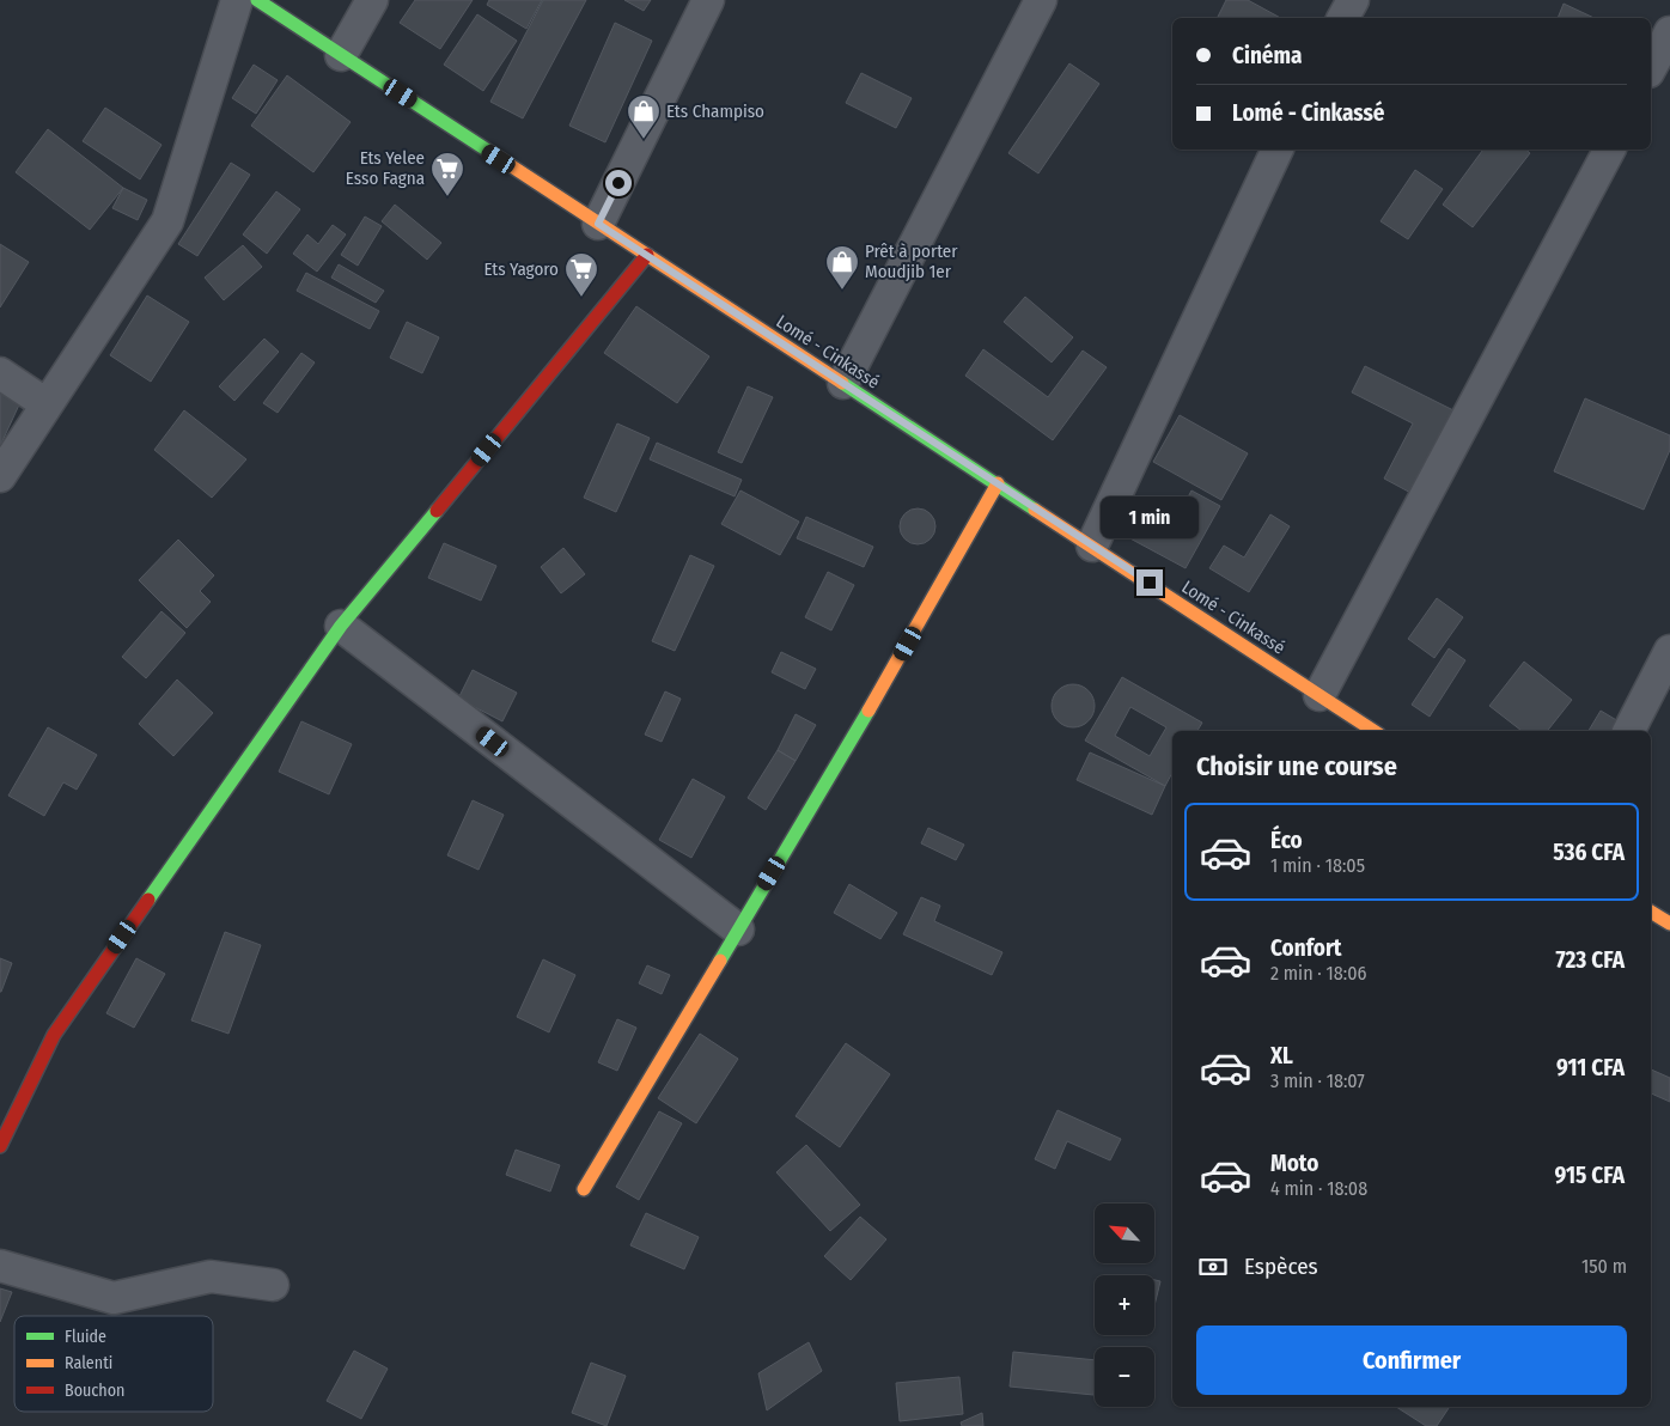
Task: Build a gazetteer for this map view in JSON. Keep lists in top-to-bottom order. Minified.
{"streets":{"main road":["Lomé - Cinkassé"]},"places":{"shop":["Ets Champiso","Prêt à porter Moudjib 1er"],"supermarket":["Ets Yelee Esso Fagna","Ets Yagoro"]},"legend":["Fluide","Ralenti","Bouchon"],"north":"top left","page":{"banner":["Cinéma","Lomé - Cinkassé"],"bubble":"1 min","heading":"Choisir une course","list":[{"name":"Éco","note":"1 min · 18:05","value":"536 CFA"},{"name":"Confort","note":"2 min · 18:06","value":"723 CFA"},{"name":"XL","note":"3 min · 18:07","value":"911 CFA"},{"name":"Moto","note":"4 min · 18:08","value":"915 CFA"}],"map_buttons":["+","−"],"pay":["Espèces","150 m"],"buttons":"Confirmer"}}
